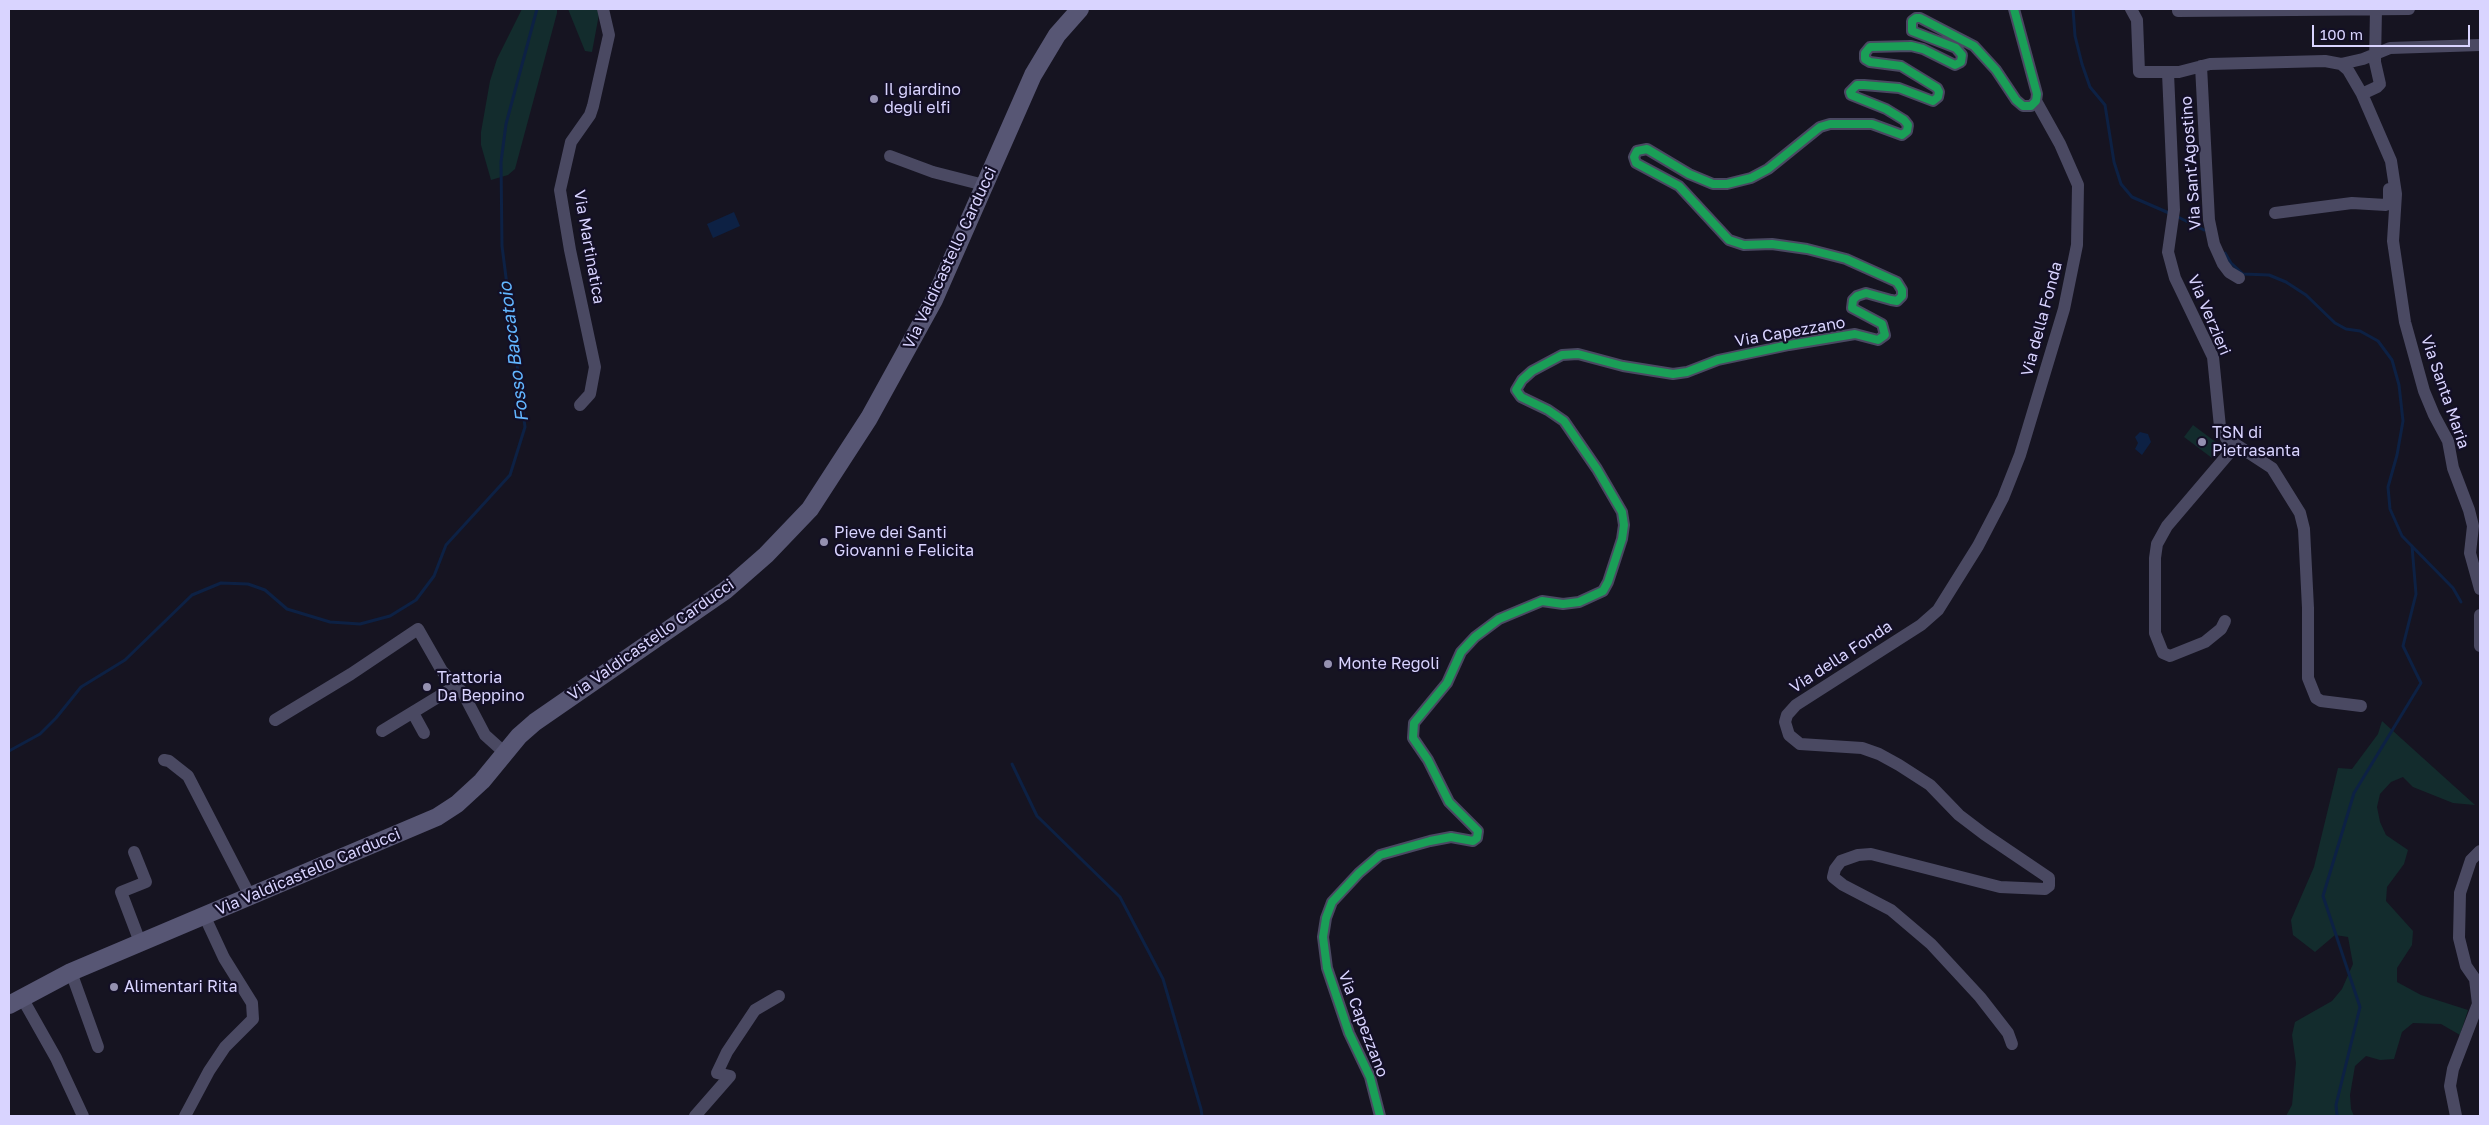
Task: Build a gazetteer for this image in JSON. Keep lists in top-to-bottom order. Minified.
{"streets":{"street":["Via Sant'Agostino","Via Martinatica","Via Valdicastello Carducci","Via Verzieri","Via della Fonda","Via Capezzano","Via Santa Maria"]},"crossings":[["Via della Fonda","Via Capezzano"]],"water":["Fosso Baccatoio"],"places":["Il giardino degli elfi","TSN di Pietrasanta","Pieve dei Santi Giovanni e Felicita","Monte Regoli","Trattoria Da Beppino","Alimentari Rita"],"scale_bar":"100 m"}
